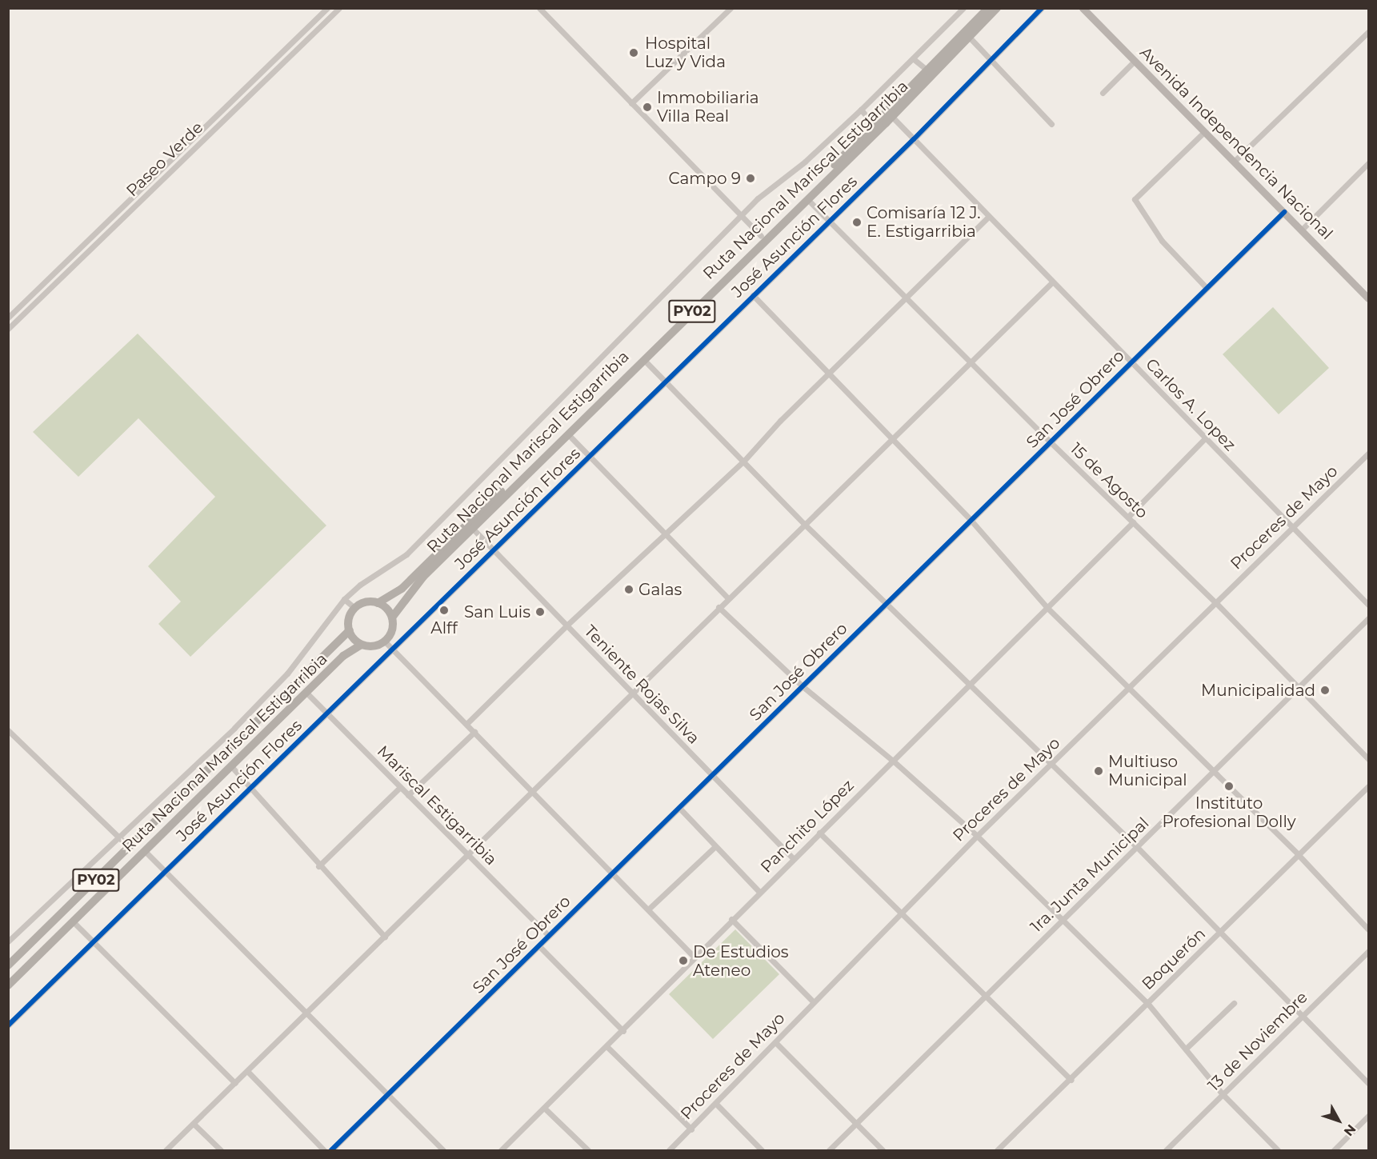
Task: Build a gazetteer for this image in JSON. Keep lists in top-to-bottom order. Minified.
{"streets":{"highway":["Ruta Nacional Mariscal Estigarribia","PY02"],"main road":["Avenida Independencia Nacional"],"street":["Paseo Verde","José Asunción Flores","San José Obrero","Carlos A. Lopez","15 de Agosto","Proceres de Mayo","Teniente Rojas Silva","Mariscal Estigarribia","Panchito López","1ra. Junta Municipal","Boquerón","13 de Noviembre"]},"crossings":[["Avenida Independencia Nacional","San José Obrero"],["Ruta Nacional Mariscal Estigarribia","PY02"],["Ruta Nacional Mariscal Estigarribia","Carlos A. Lopez"],["Ruta Nacional Mariscal Estigarribia","15 de Agosto"],["Ruta Nacional Mariscal Estigarribia","Teniente Rojas Silva"],["Ruta Nacional Mariscal Estigarribia","Mariscal Estigarribia"],["José Asunción Flores","Carlos A. Lopez"],["José Asunción Flores","15 de Agosto"],["José Asunción Flores","Teniente Rojas Silva"],["José Asunción Flores","Mariscal Estigarribia"],["San José Obrero","Carlos A. Lopez"],["San José Obrero","15 de Agosto"],["San José Obrero","Teniente Rojas Silva"],["San José Obrero","Mariscal Estigarribia"],["Carlos A. Lopez","Proceres de Mayo"],["15 de Agosto","Proceres de Mayo"],["15 de Agosto","Panchito López"],["15 de Agosto","1ra. Junta Municipal"],["Teniente Rojas Silva","Panchito López"]],"places":["Hospital Luz y Vida","Immobiliaria Villa Real","Campo 9","Comisaría 12 J. E. Estigarribia","Galas","Alff","San Luis","Municipalidad","Multiuso Municipal","Instituto Profesional Dolly","De Estudios Ateneo"],"north":"bottom right"}
